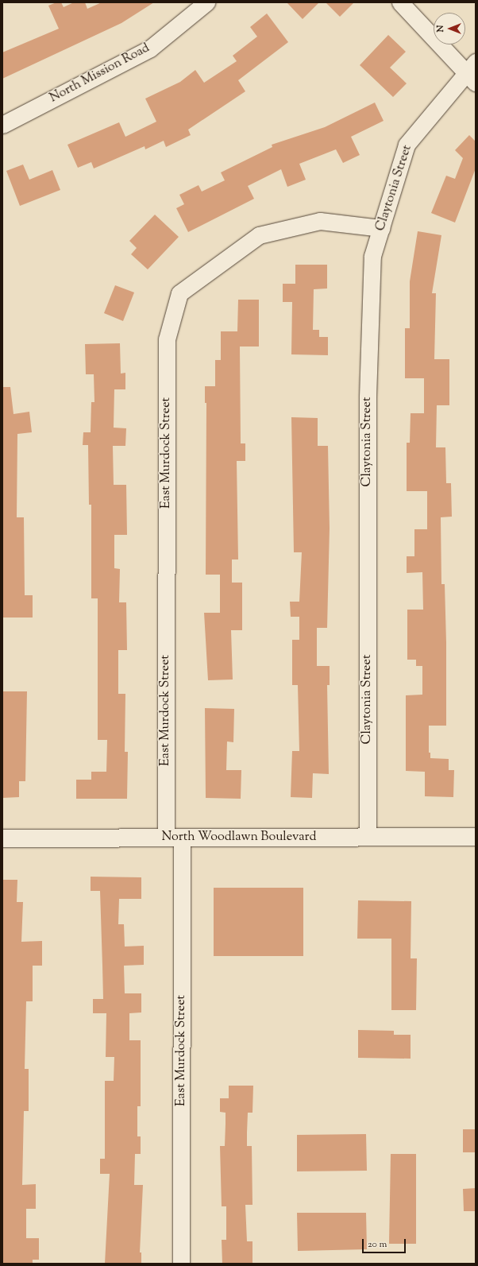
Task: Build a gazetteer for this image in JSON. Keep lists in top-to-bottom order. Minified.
{"streets":{"main road":["North Woodlawn Boulevard"],"street":["North Mission Road","Claytonia Street","East Murdock Street"]},"crossings":[["Claytonia Street","East Murdock Street"],["Claytonia Street","North Woodlawn Boulevard"],["East Murdock Street","North Woodlawn Boulevard"]],"scale_bar":"20 m","north":"left"}
